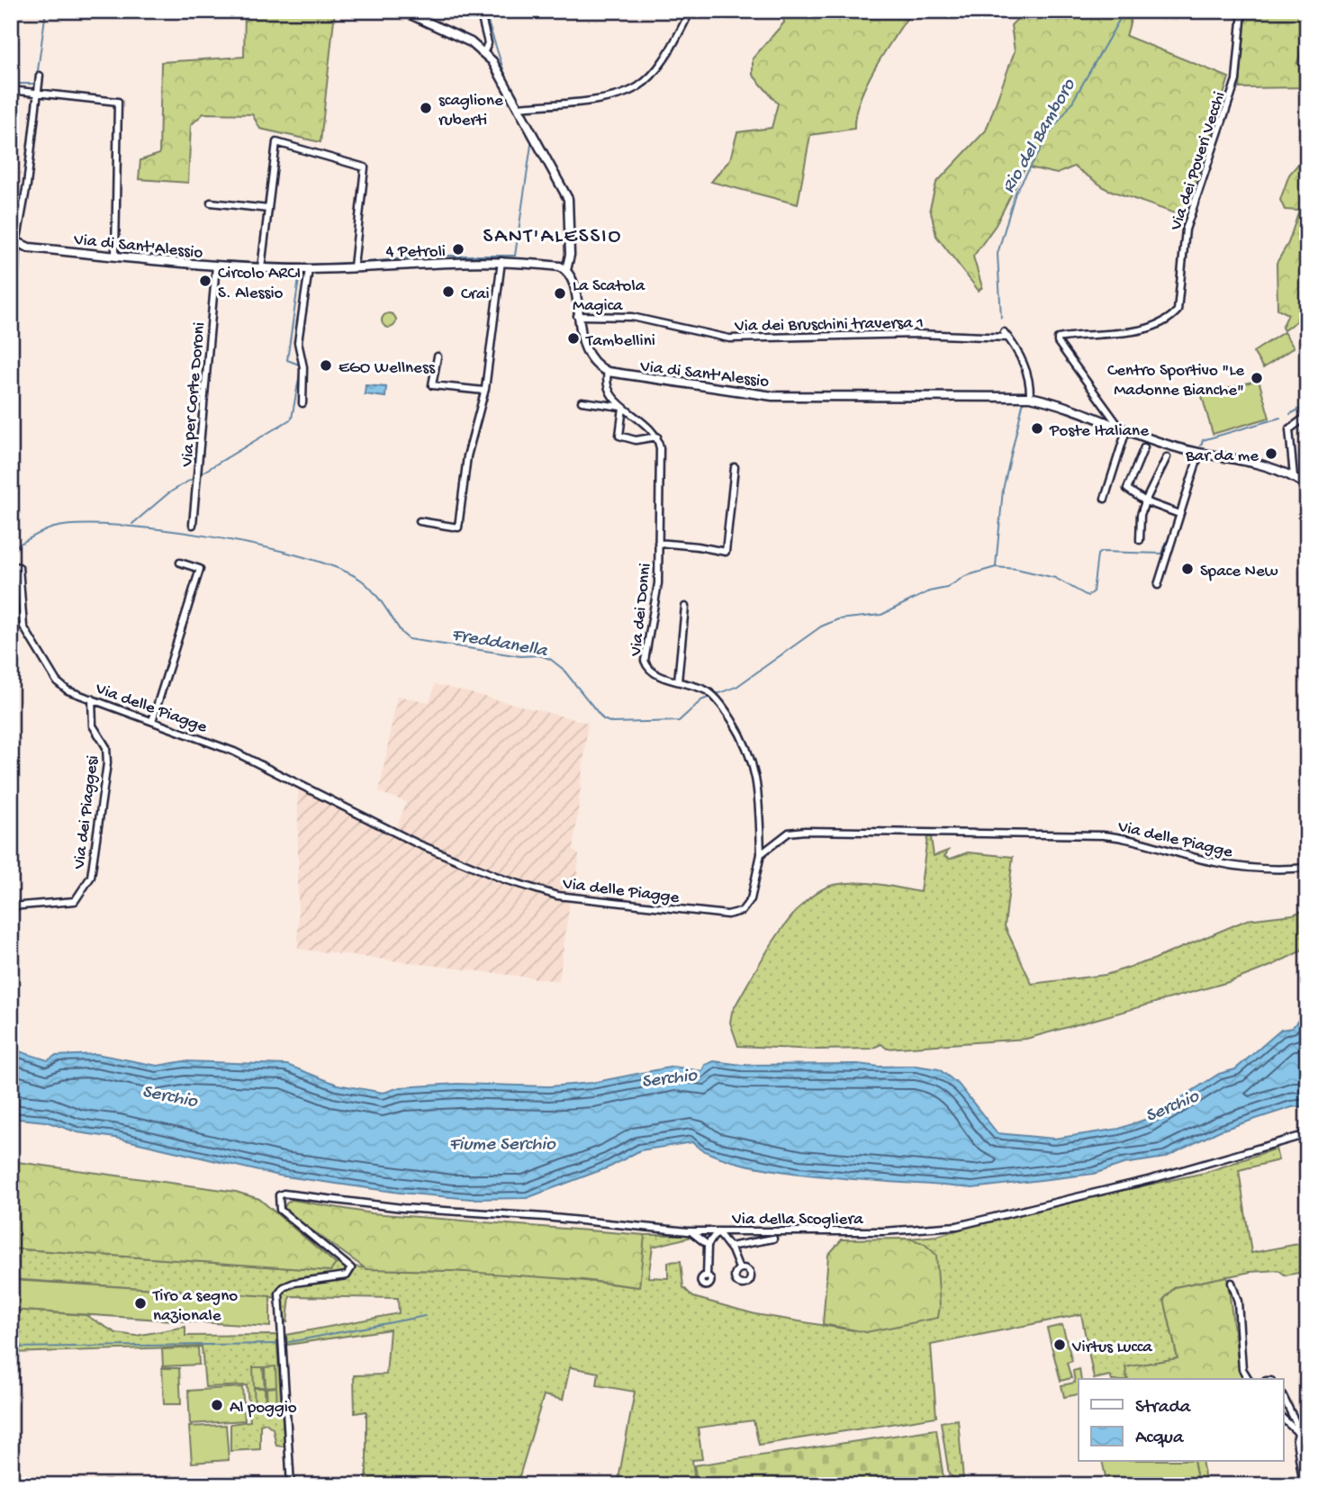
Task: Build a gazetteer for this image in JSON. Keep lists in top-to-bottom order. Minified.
{"streets":{"street":["Via dei Poveri Vecchi","Via di Sant'Alessio","Via dei Bruschini traversa 1","Via per Corte Doroni","Via dei Donni","Via delle Piagge","Via dei Piaggesi","Via della Scogliera"]},"crossings":[["Via dei Poveri Vecchi","Via di Sant'Alessio"],["Via di Sant'Alessio","Via dei Bruschini traversa 1"],["Via di Sant'Alessio","Via per Corte Doroni"],["Via dei Donni","Via delle Piagge"],["Via delle Piagge","Via dei Piaggesi"]],"districts":["SANT'ALESSIO"],"water":["Rio del Bamboro","Freddanella","Serchio","Fiume Serchio"],"places":["scaglione ruberti","4 Petroli","Circolo ARCI S. Alessio","Crai","La Scatola Magica","Tambellini","EGO Wellness","Centro Sportivo \"Le Madonne Bianche\"","Poste Italiane","Bar da me","Space New","Tiro a segno nazionale","Virtus Lucca","Al poggio"],"legend":["Strada","Acqua"]}
